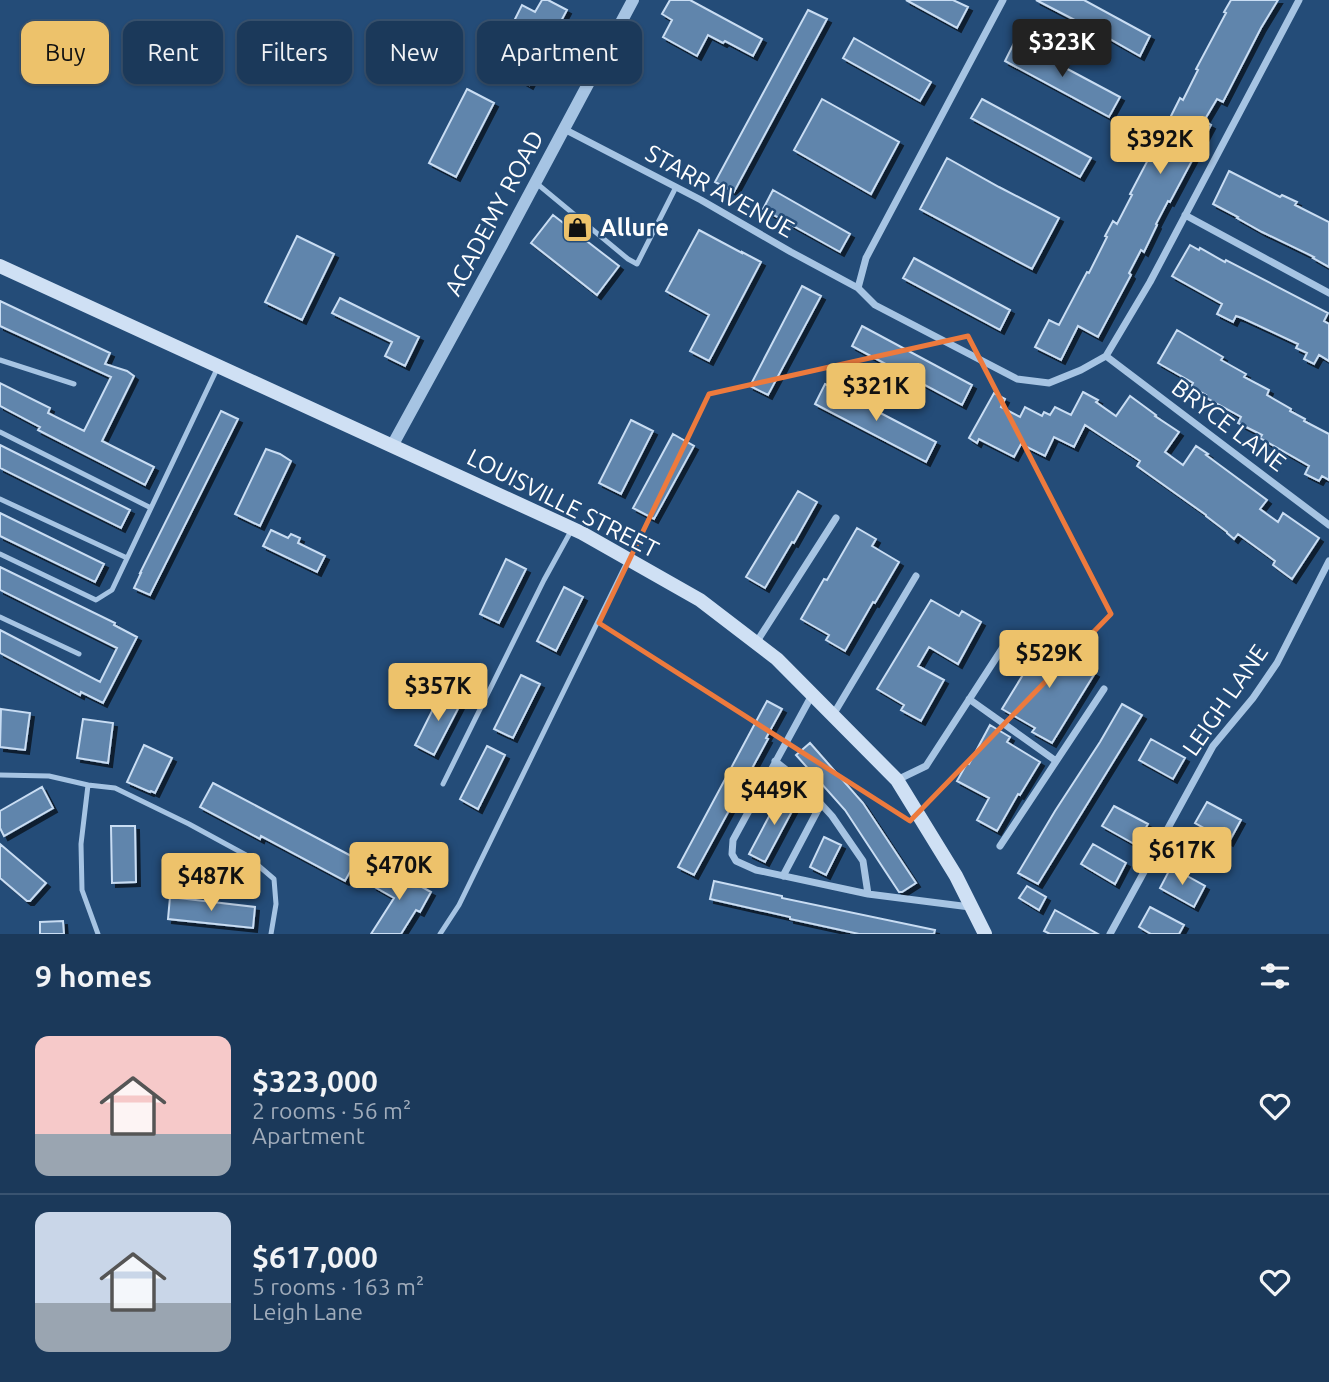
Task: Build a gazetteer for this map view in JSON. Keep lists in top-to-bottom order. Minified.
{"streets":{"main road":["LOUISVILLE STREET"],"street":["STARR AVENUE","ACADEMY ROAD","BRYCE LANE","LEIGH LANE"]},"crossings":[["STARR AVENUE","ACADEMY ROAD"],["STARR AVENUE","BRYCE LANE"],["ACADEMY ROAD","LOUISVILLE STREET"]],"places":{"shop":["Allure"]},"page":{"price":["$323K","$392K","$321K","$529K","$357K","$449K","$617K","$470K","$487K"],"chip":["Buy","Rent","Filters","New","Apartment"],"heading":"9 homes","list":[{"name":"$323,000","note":"2 rooms · 56 m² · Apartment"},{"name":"$617,000","note":"5 rooms · 163 m² · Leigh Lane"}]}}
